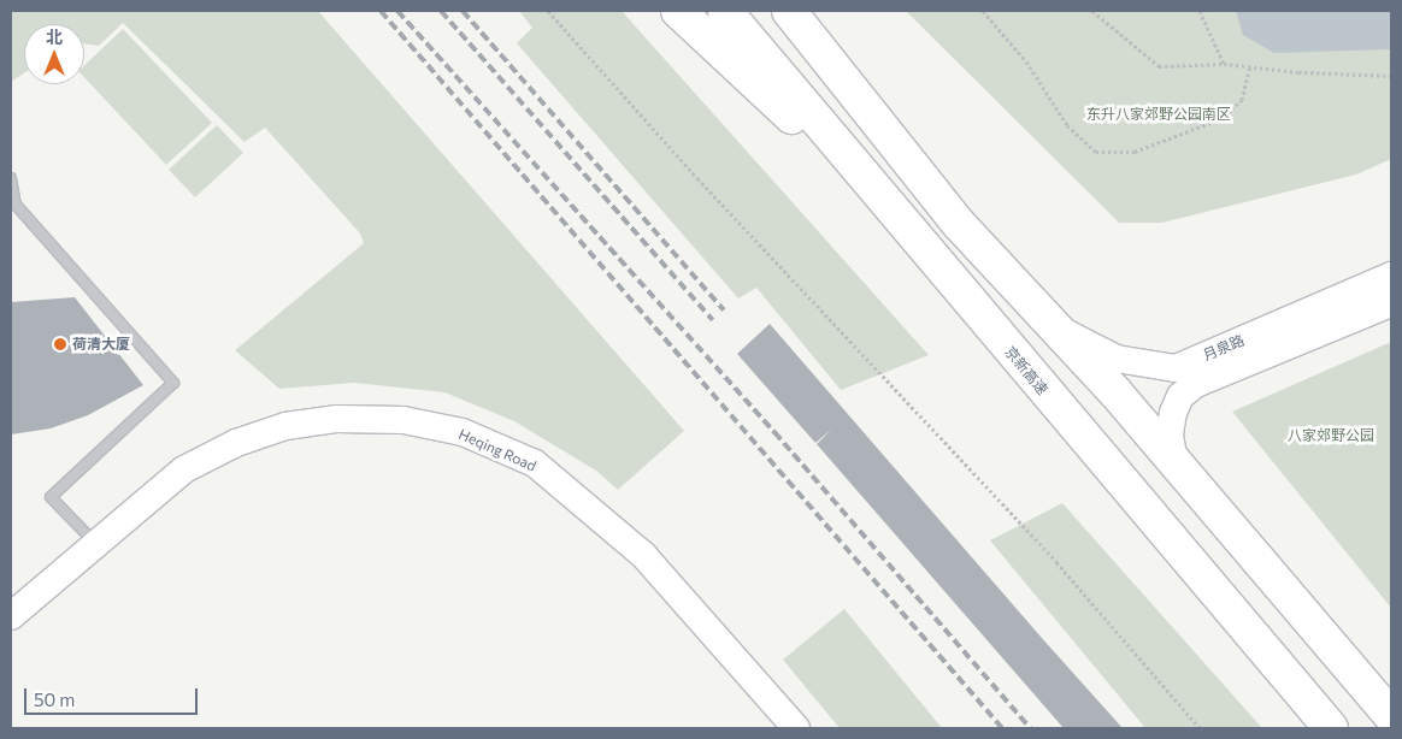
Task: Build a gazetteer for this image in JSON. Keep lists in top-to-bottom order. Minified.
{"streets":{"highway":["京新高速"],"main road":["月泉路","Heqing Road"]},"parks":["东升八家郊野公园南区","八家郊野公园"],"places":["荷清大厦"],"scale_bar":"50 m","north":"top"}
